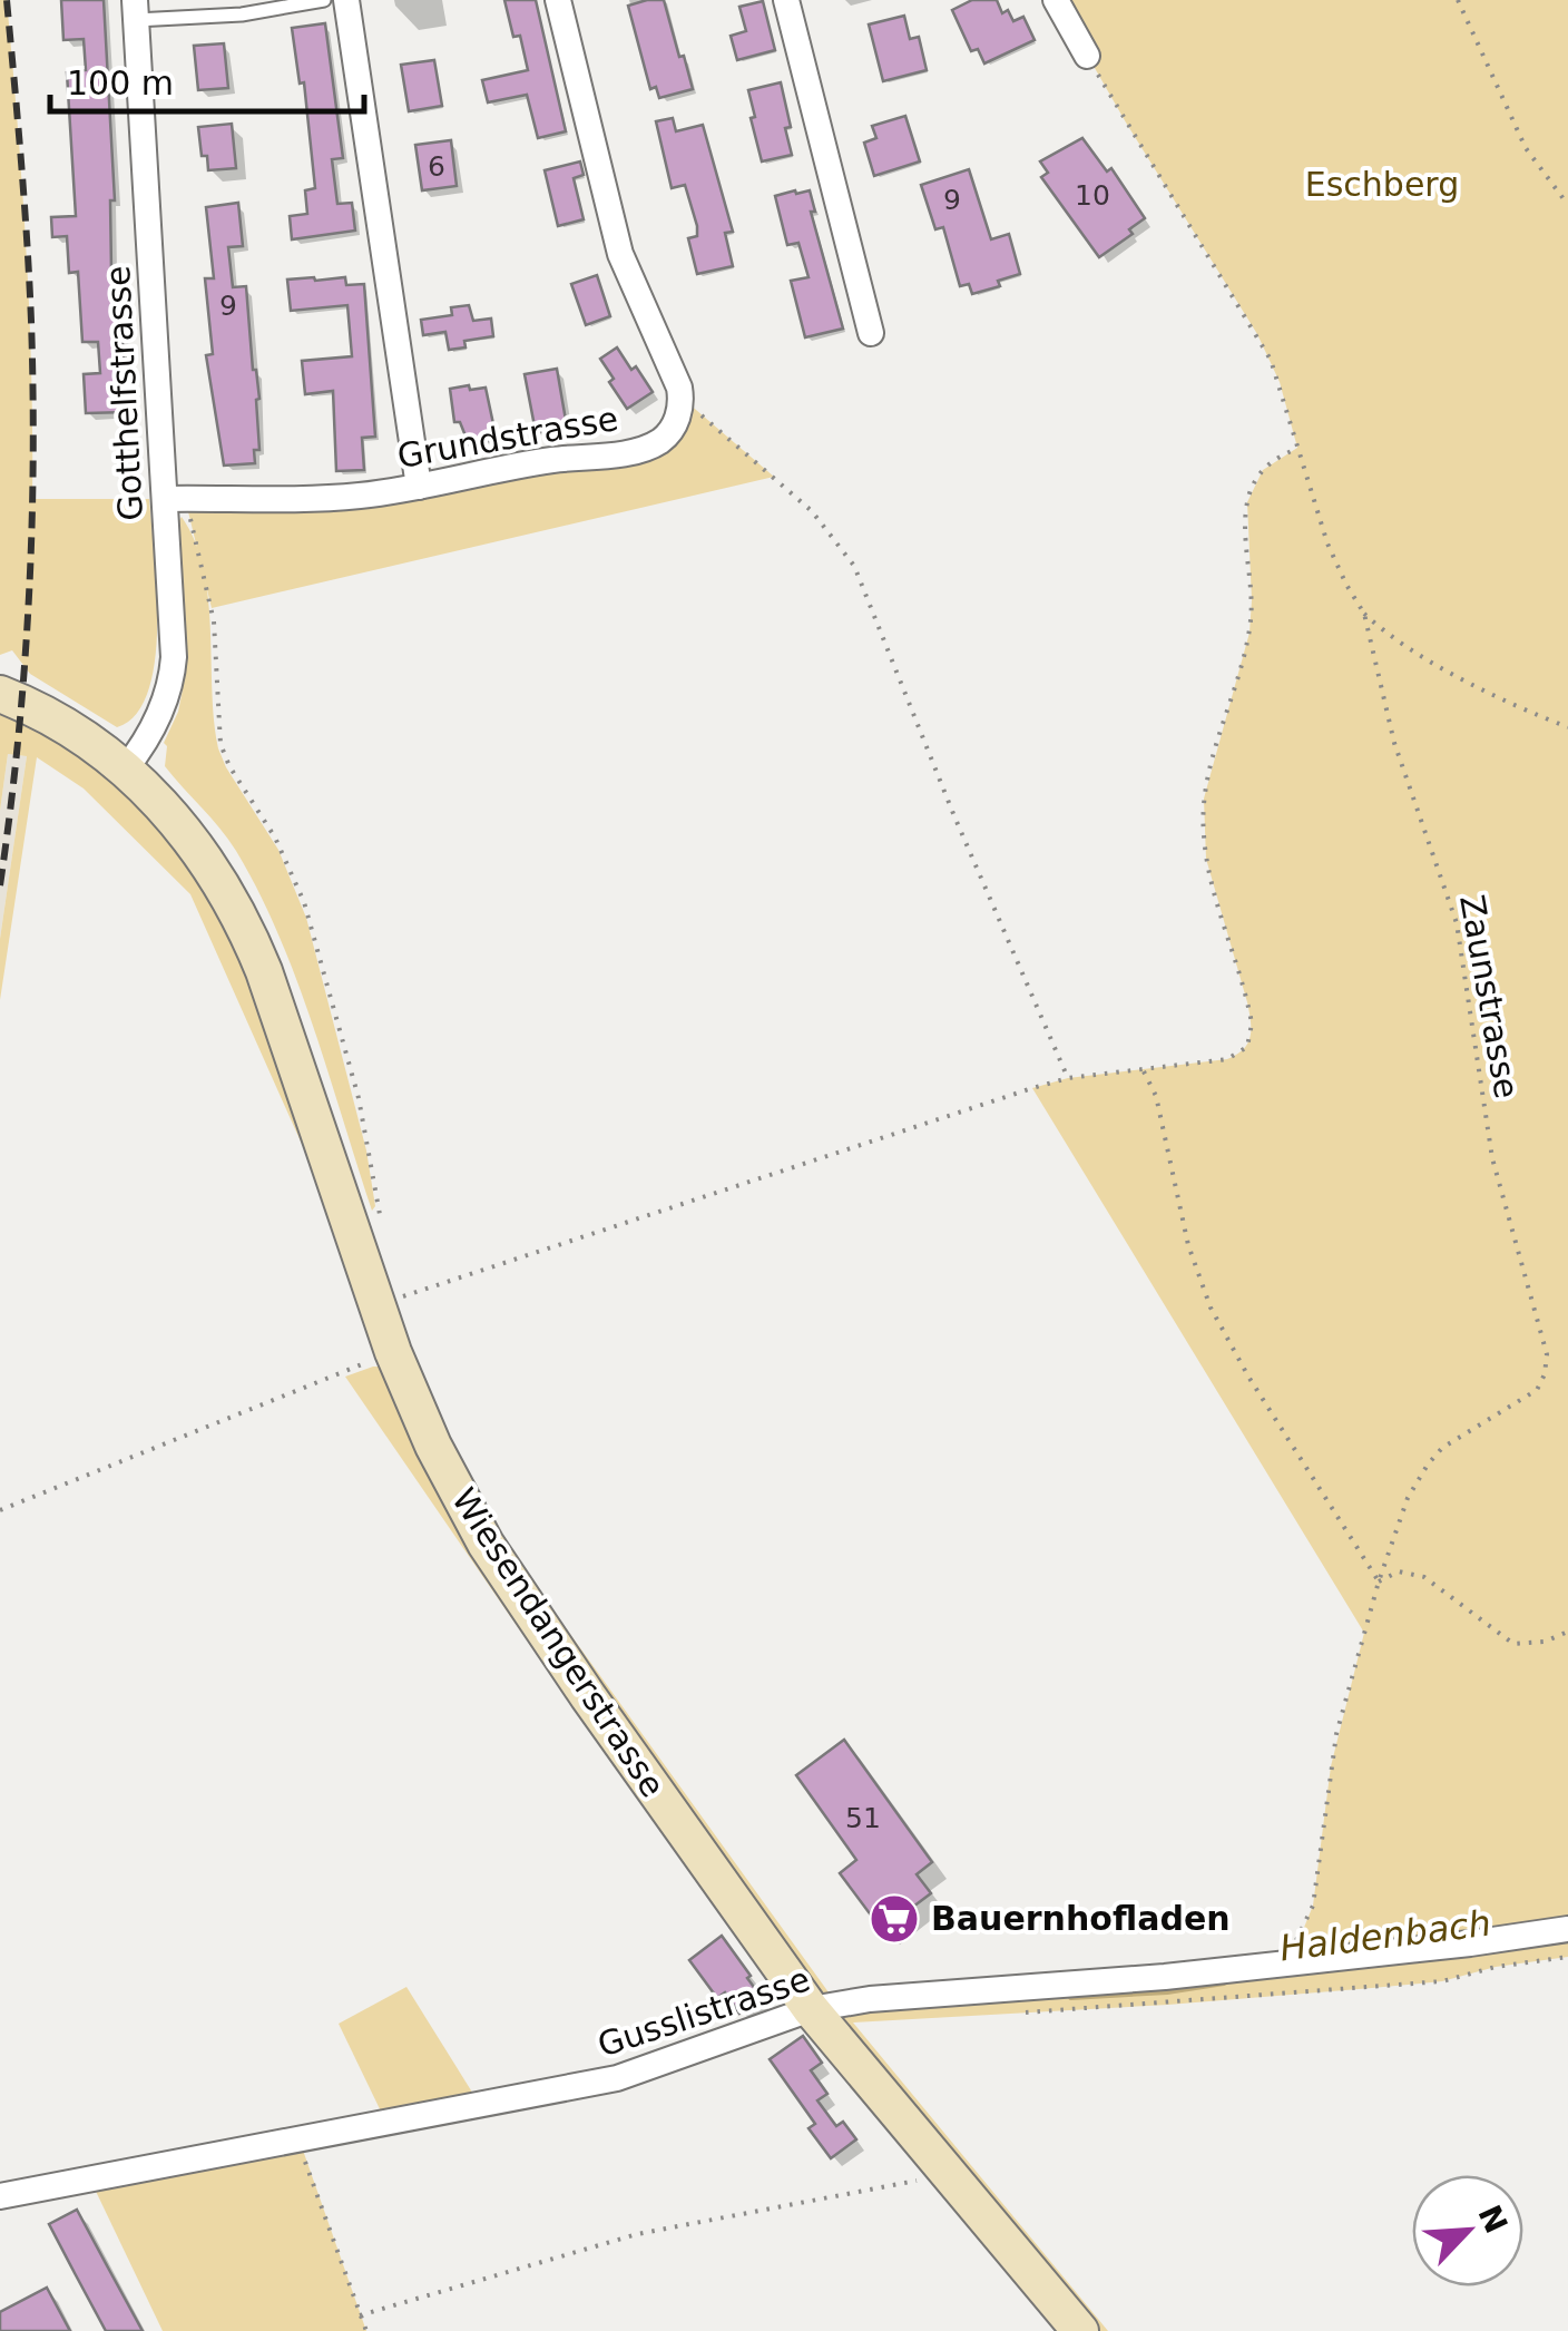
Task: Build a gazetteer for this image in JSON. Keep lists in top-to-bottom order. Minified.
{"streets":{"main road":["Wiesendangerstrasse"],"street":["Gotthelfstrasse","Grundstrasse","Gusslistrasse"],"path":["Zaunstrasse"]},"crossings":[["Gotthelfstrasse","Grundstrasse"],["Gotthelfstrasse","Wiesendangerstrasse"],["Zaunstrasse","Gusslistrasse"],["Wiesendangerstrasse","Gusslistrasse"]],"water":["Haldenbach"],"parks":["Eschberg"],"places":{"supermarket":["Bauernhofladen"]},"house_numbers":["6","10","9","9","51"],"scale_bar":"100 m","north":"top right"}
